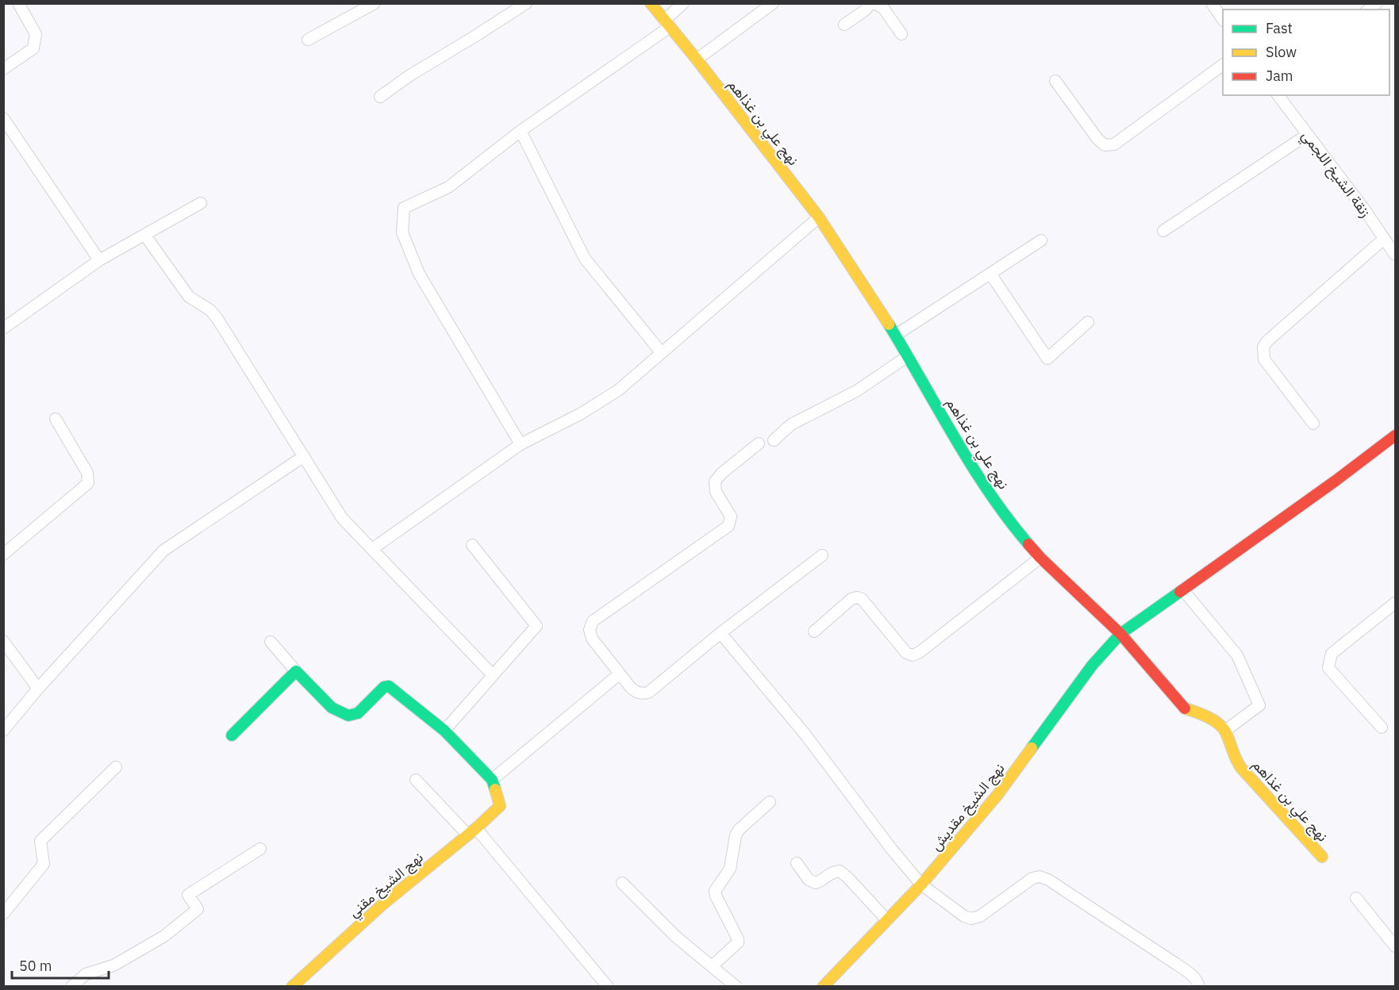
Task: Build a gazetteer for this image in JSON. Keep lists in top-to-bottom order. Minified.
{"streets":{"street":["نهج علي بن غذاهم","زنقة الشيخ اللجمي","نهج الشيخ مقديش","نهج الشيخ مقني"]},"crossings":[["نهج علي بن غذاهم","نهج الشيخ مقديش"]],"legend":["Fast","Slow","Jam"],"scale_bar":"50 m"}
